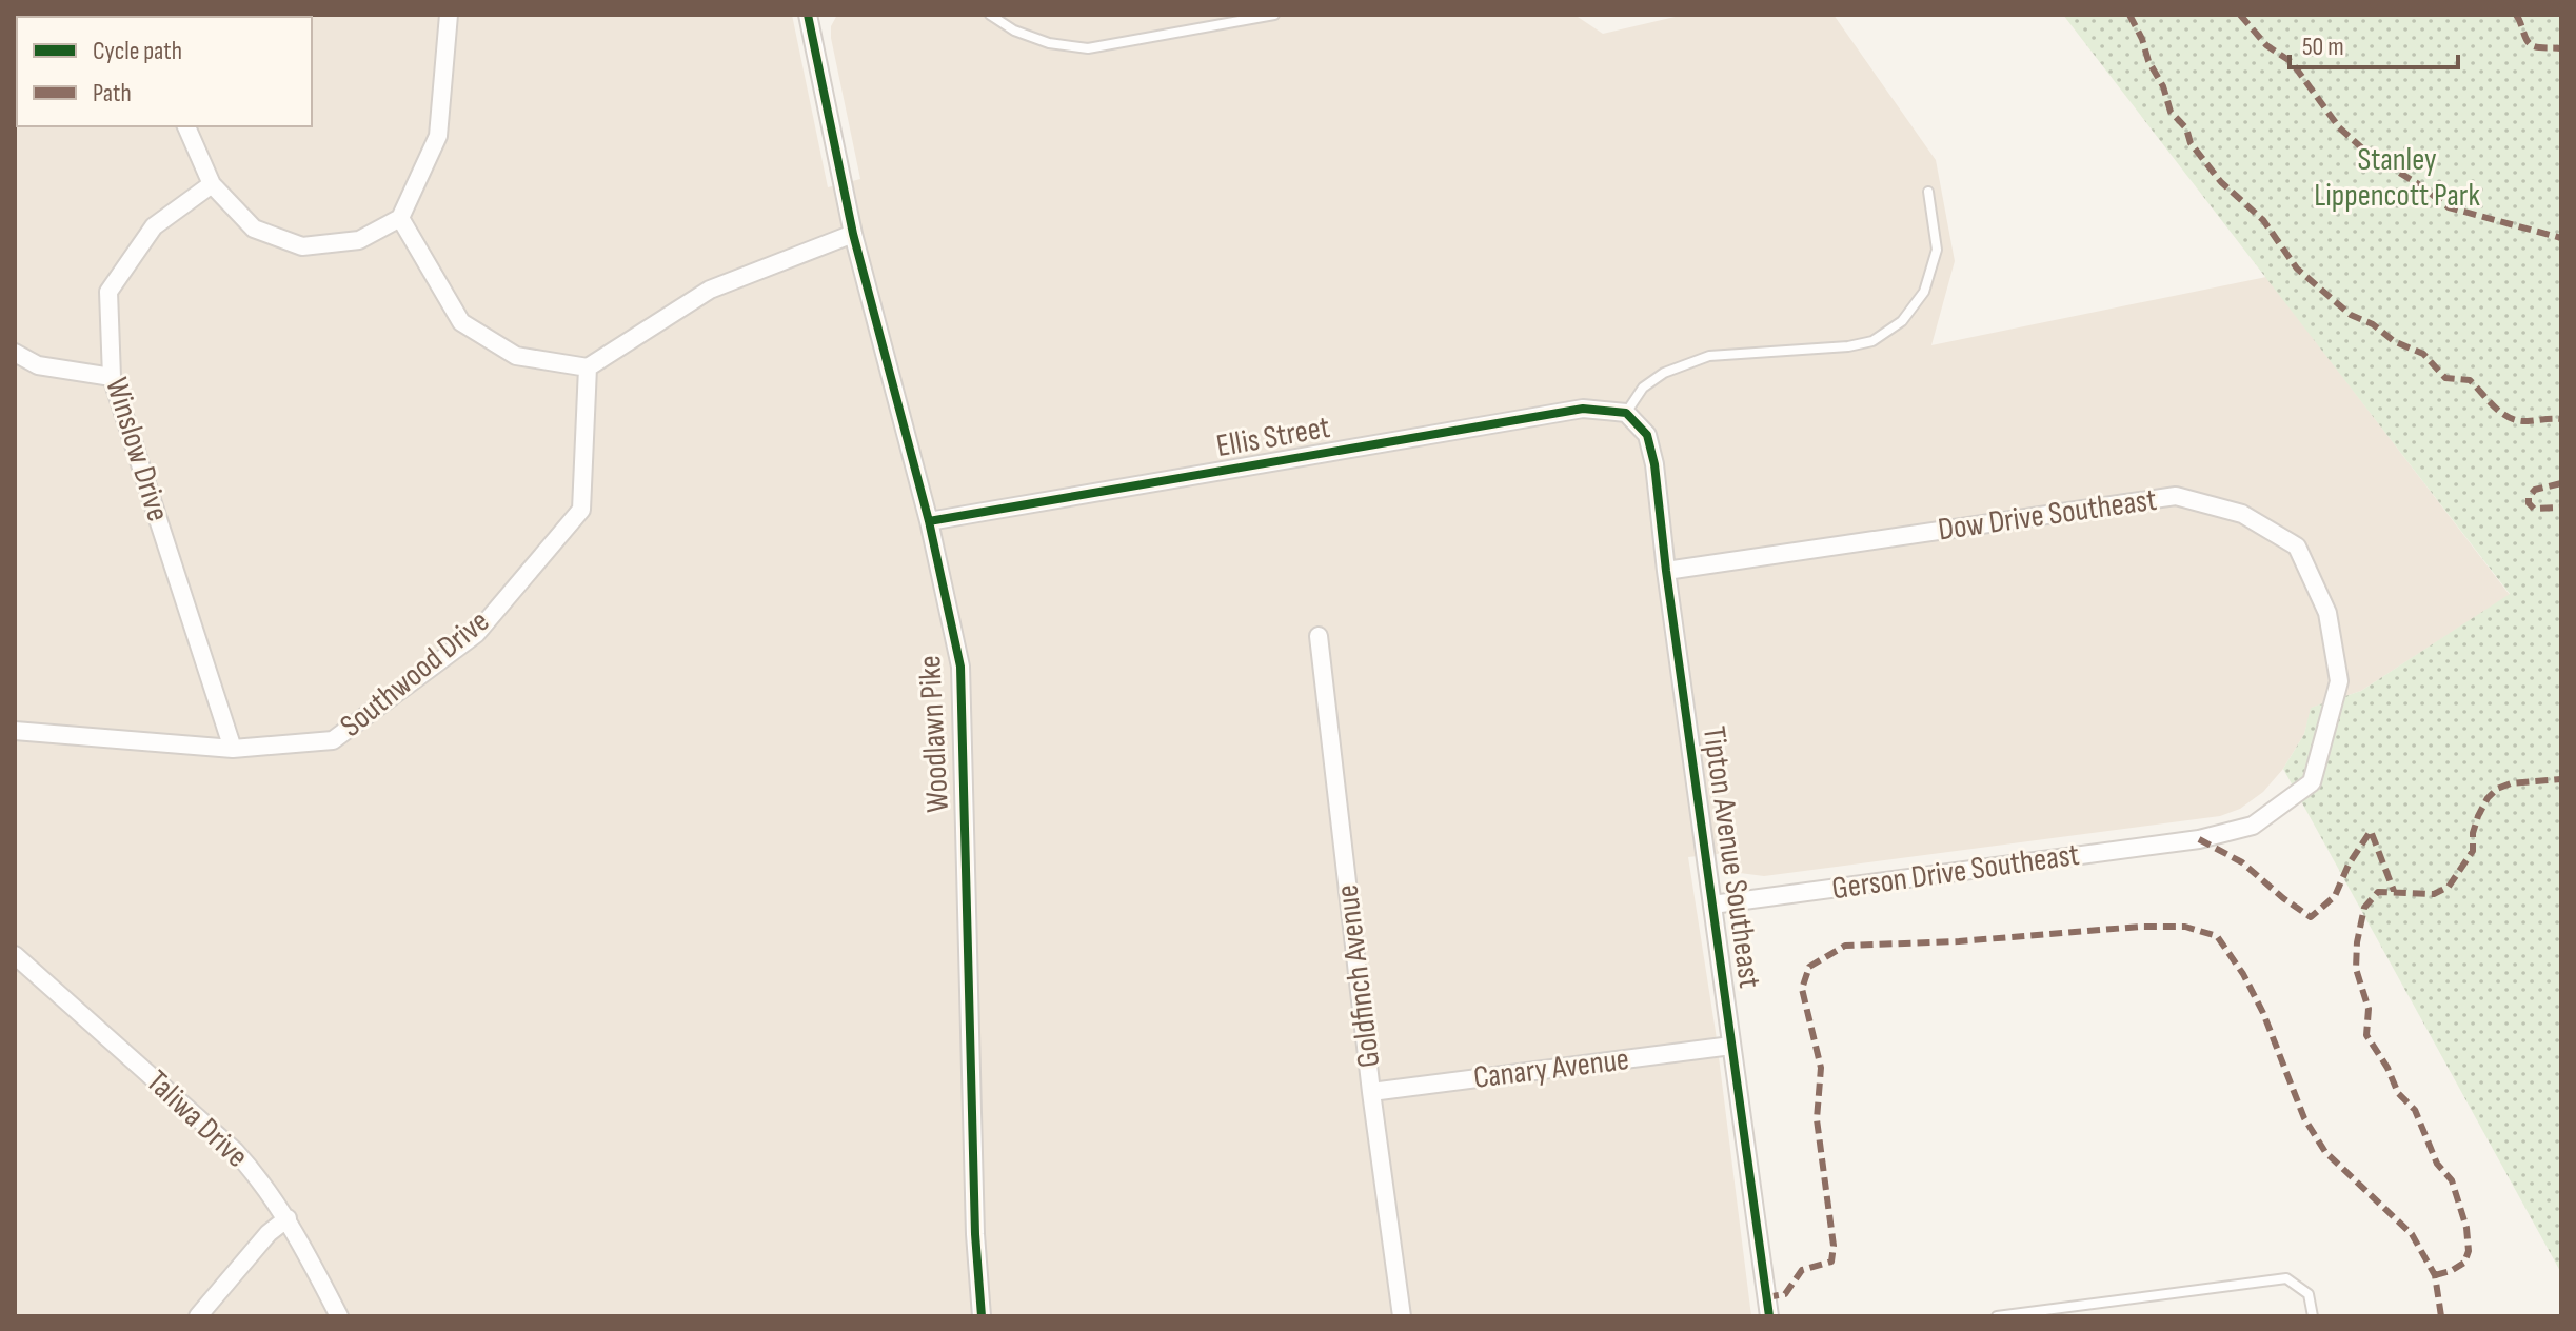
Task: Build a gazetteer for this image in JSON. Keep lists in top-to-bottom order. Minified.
{"streets":{"street":["Ellis Street","Winslow Drive","Dow Drive Southeast","Southwood Drive","Woodlawn Pike","Tipton Avenue Southeast","Gerson Drive Southeast","Goldfinch Avenue","Canary Avenue","Taliwa Drive"]},"crossings":[["Ellis Street","Woodlawn Pike"],["Ellis Street","Tipton Avenue Southeast"],["Winslow Drive","Southwood Drive"],["Dow Drive Southeast","Tipton Avenue Southeast"],["Dow Drive Southeast","Gerson Drive Southeast"],["Tipton Avenue Southeast","Gerson Drive Southeast"],["Tipton Avenue Southeast","Canary Avenue"],["Goldfinch Avenue","Canary Avenue"]],"parks":["Stanley Lippencott Park"],"legend":["Cycle path","Path"],"scale_bar":"50 m"}
